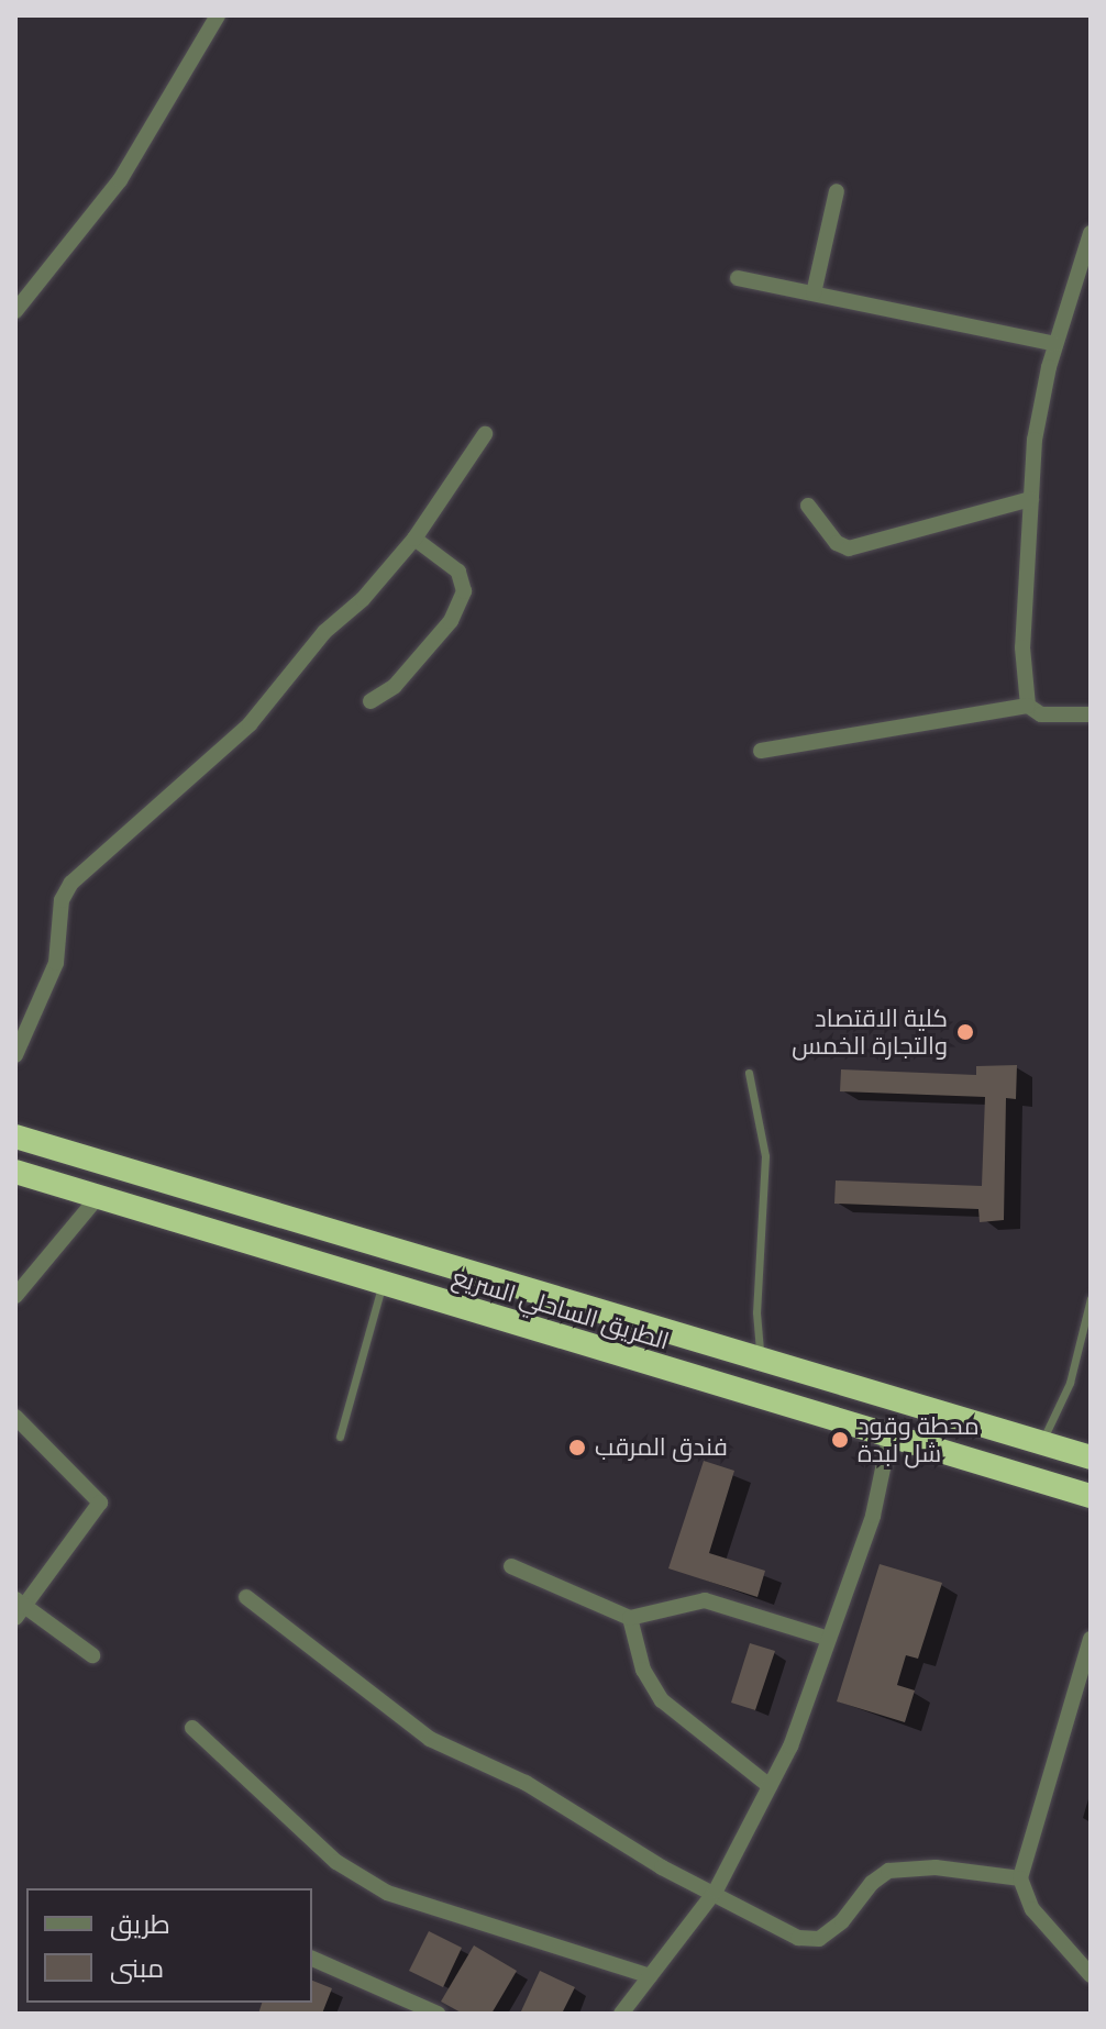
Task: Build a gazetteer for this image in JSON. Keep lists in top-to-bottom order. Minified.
{"streets":{"highway":["الطريق الساحلي السريع"]},"places":["كلية الاقتصاد والتجارة الخمس","محطة وقود شل لبدة","فندق المرقب"],"legend":["طريق","مبنى"]}
